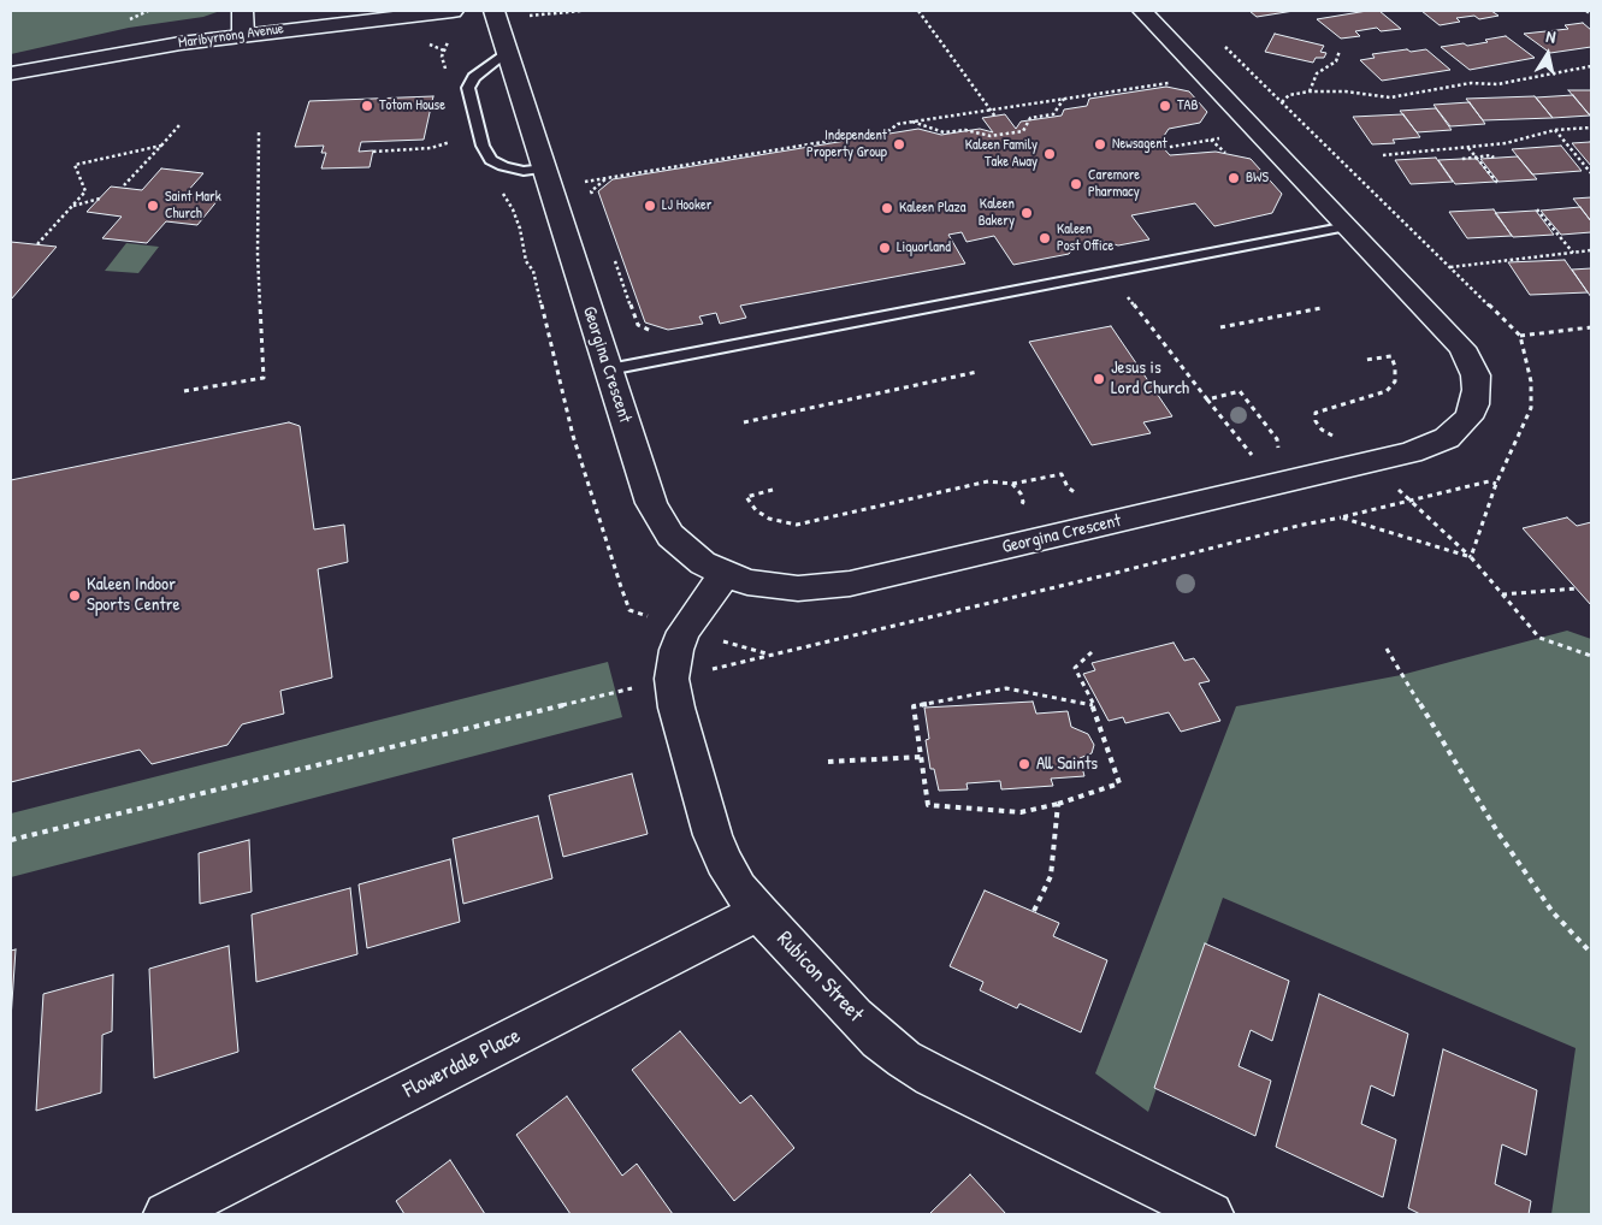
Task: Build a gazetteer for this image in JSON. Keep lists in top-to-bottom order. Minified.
{"streets":{"street":["Maribyrnong Avenue","Georgina Crescent","Rubicon Street","Flowerdale Place"]},"crossings":[["Georgina Crescent","Rubicon Street"],["Rubicon Street","Flowerdale Place"]],"places":["Totom House","TAB","Independent Property Group","Newsagent","Kaleen Family Take Away","BWS","Caremore Pharmacy","Saint Mark Church","LJ Hooker","Kaleen Plaza","Kaleen Bakery","Kaleen Post Office","Liquorland","Jesus is Lord Church","Kaleen Indoor Sports Centre","All Saints"],"north":"top"}
